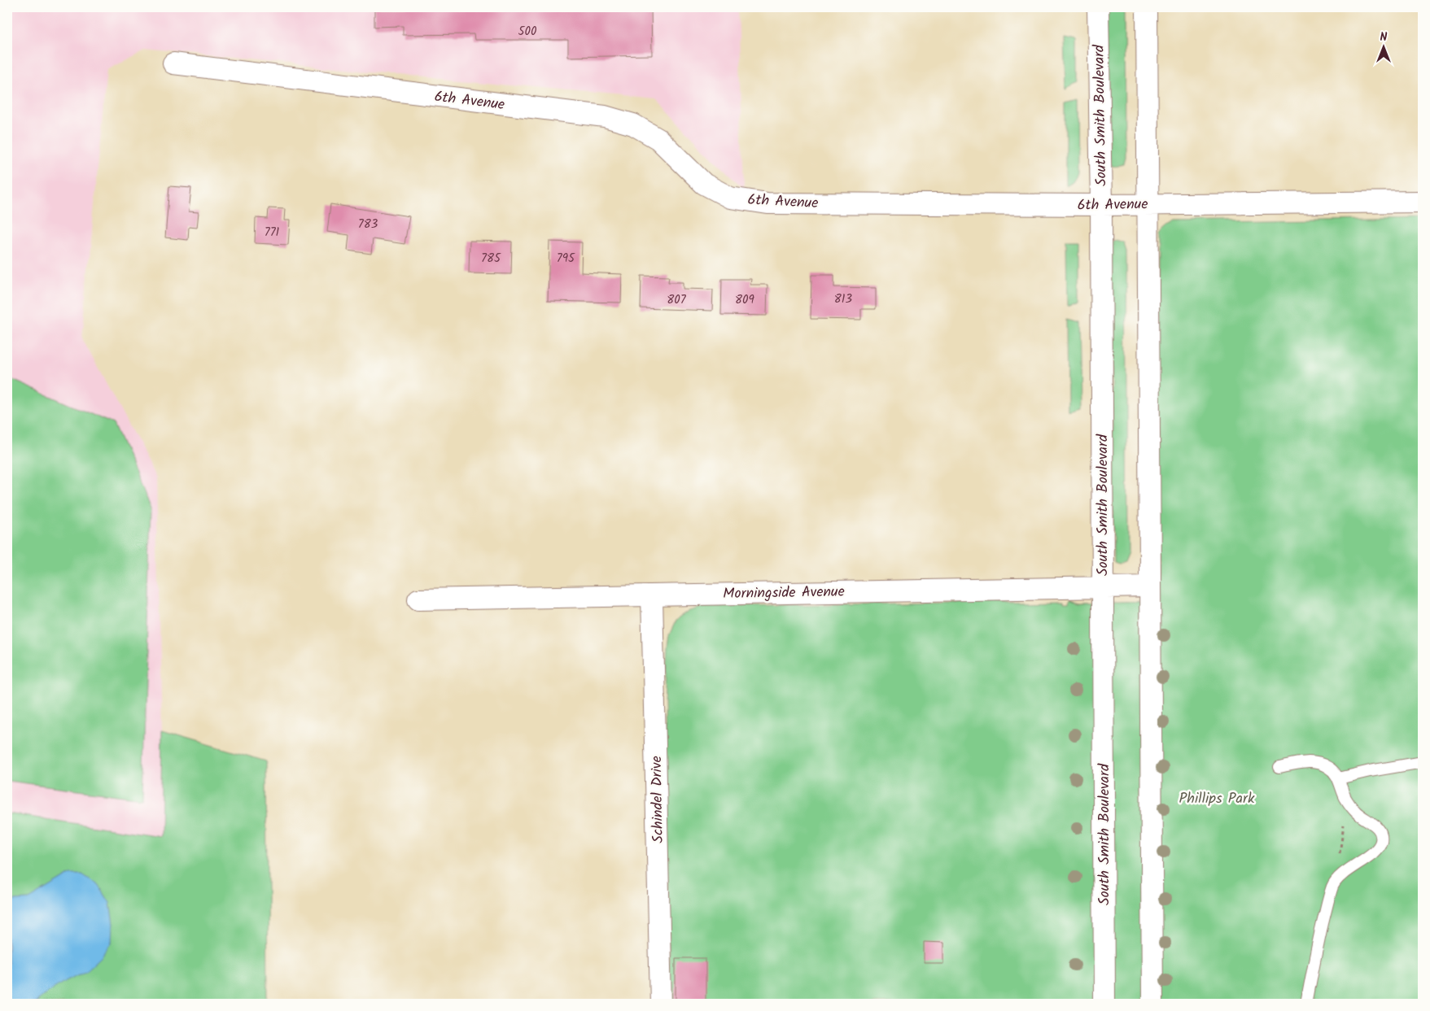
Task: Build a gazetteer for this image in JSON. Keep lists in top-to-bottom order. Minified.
{"streets":{"street":["6th Avenue","South Smith Boulevard","Morningside Avenue","Schindel Drive"]},"crossings":[["6th Avenue","South Smith Boulevard"],["South Smith Boulevard","Morningside Avenue"],["Morningside Avenue","Schindel Drive"]],"parks":["Phillips Park"],"house_numbers":["500","783","771","785","795","813","807","809"],"north":"top"}
